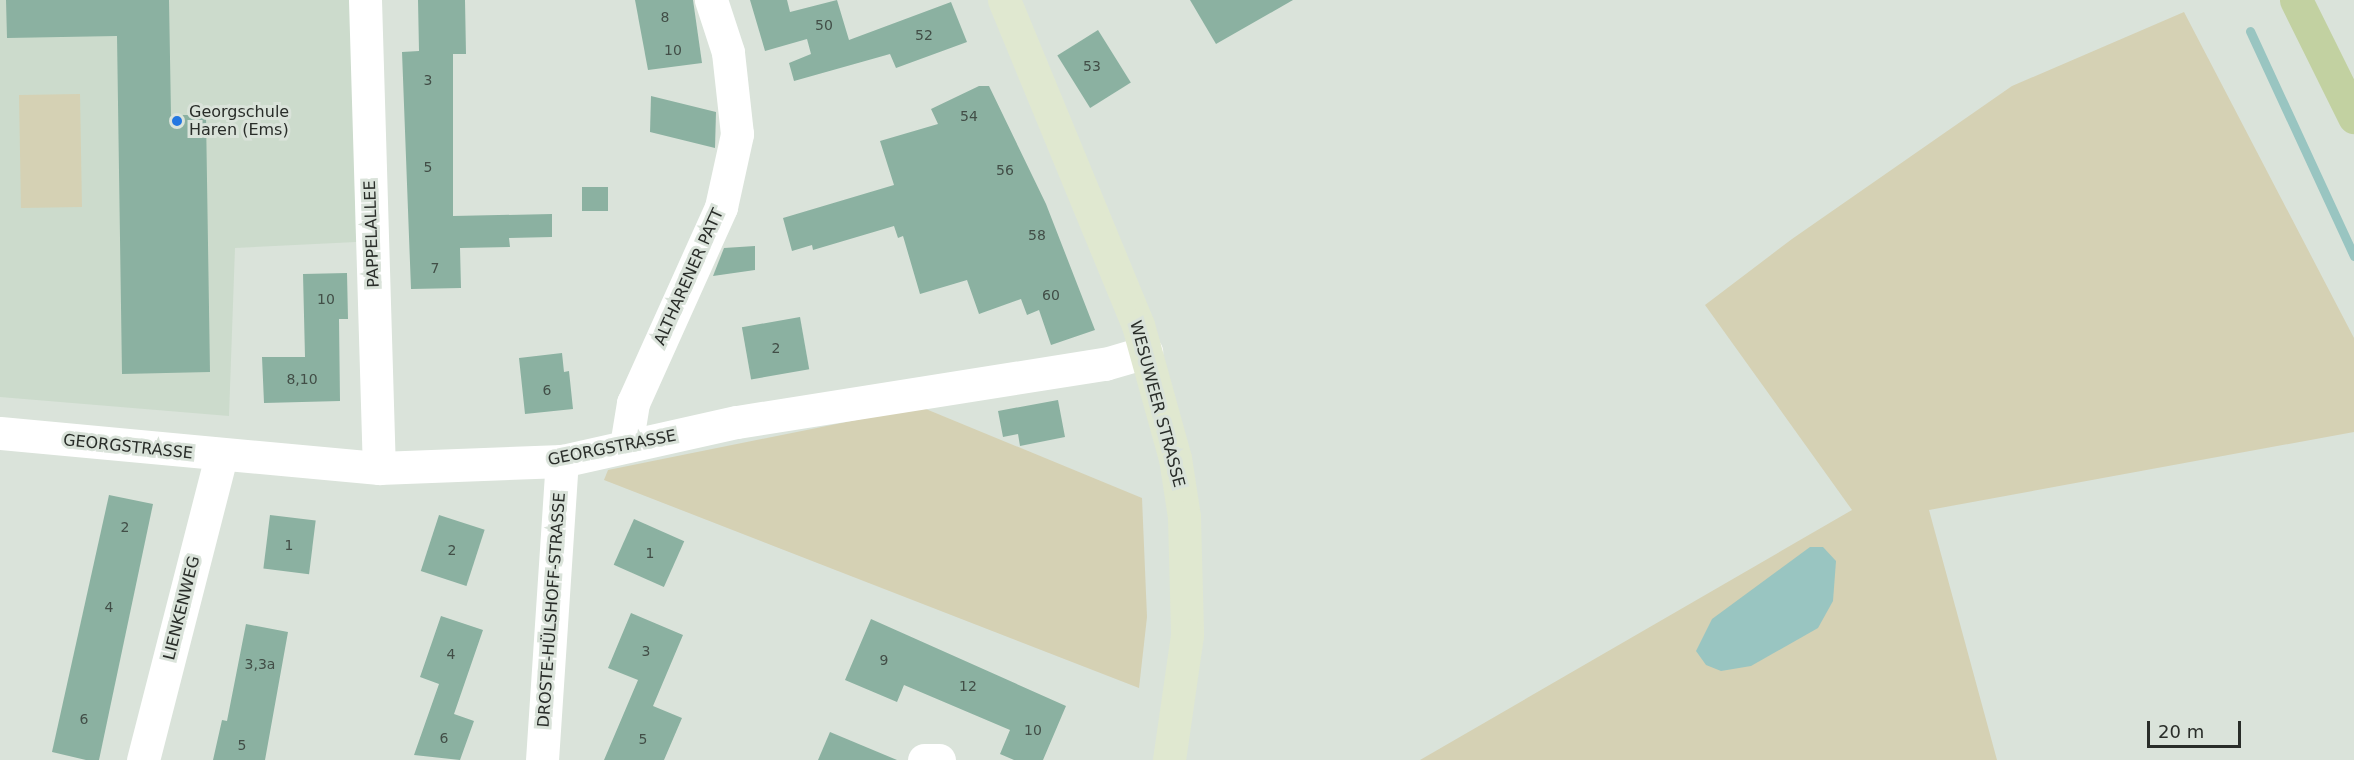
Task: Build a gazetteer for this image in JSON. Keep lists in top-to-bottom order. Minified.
{"streets":{"main road":["WESUWEER STRASSE"],"street":["PAPPELALLEE","ALTHARENER PATT","GEORGSTRASSE","LIENKENWEG","DROSTE-HÜLSHOFF-STRASSE"]},"crossings":[["PAPPELALLEE","GEORGSTRASSE"],["ALTHARENER PATT","GEORGSTRASSE"],["WESUWEER STRASSE","GEORGSTRASSE"],["GEORGSTRASSE","LIENKENWEG"],["GEORGSTRASSE","DROSTE-HÜLSHOFF-STRASSE"]],"places":["Georgschule Haren (Ems)"],"house_numbers":["8","50","52","10","53","3","54","5","56","58","7","60","10","2","8,10","6","2","1","2","1","4","3","4","9","3,3a","12","6","10","6","5","5"],"scale_bar":"20 m"}
